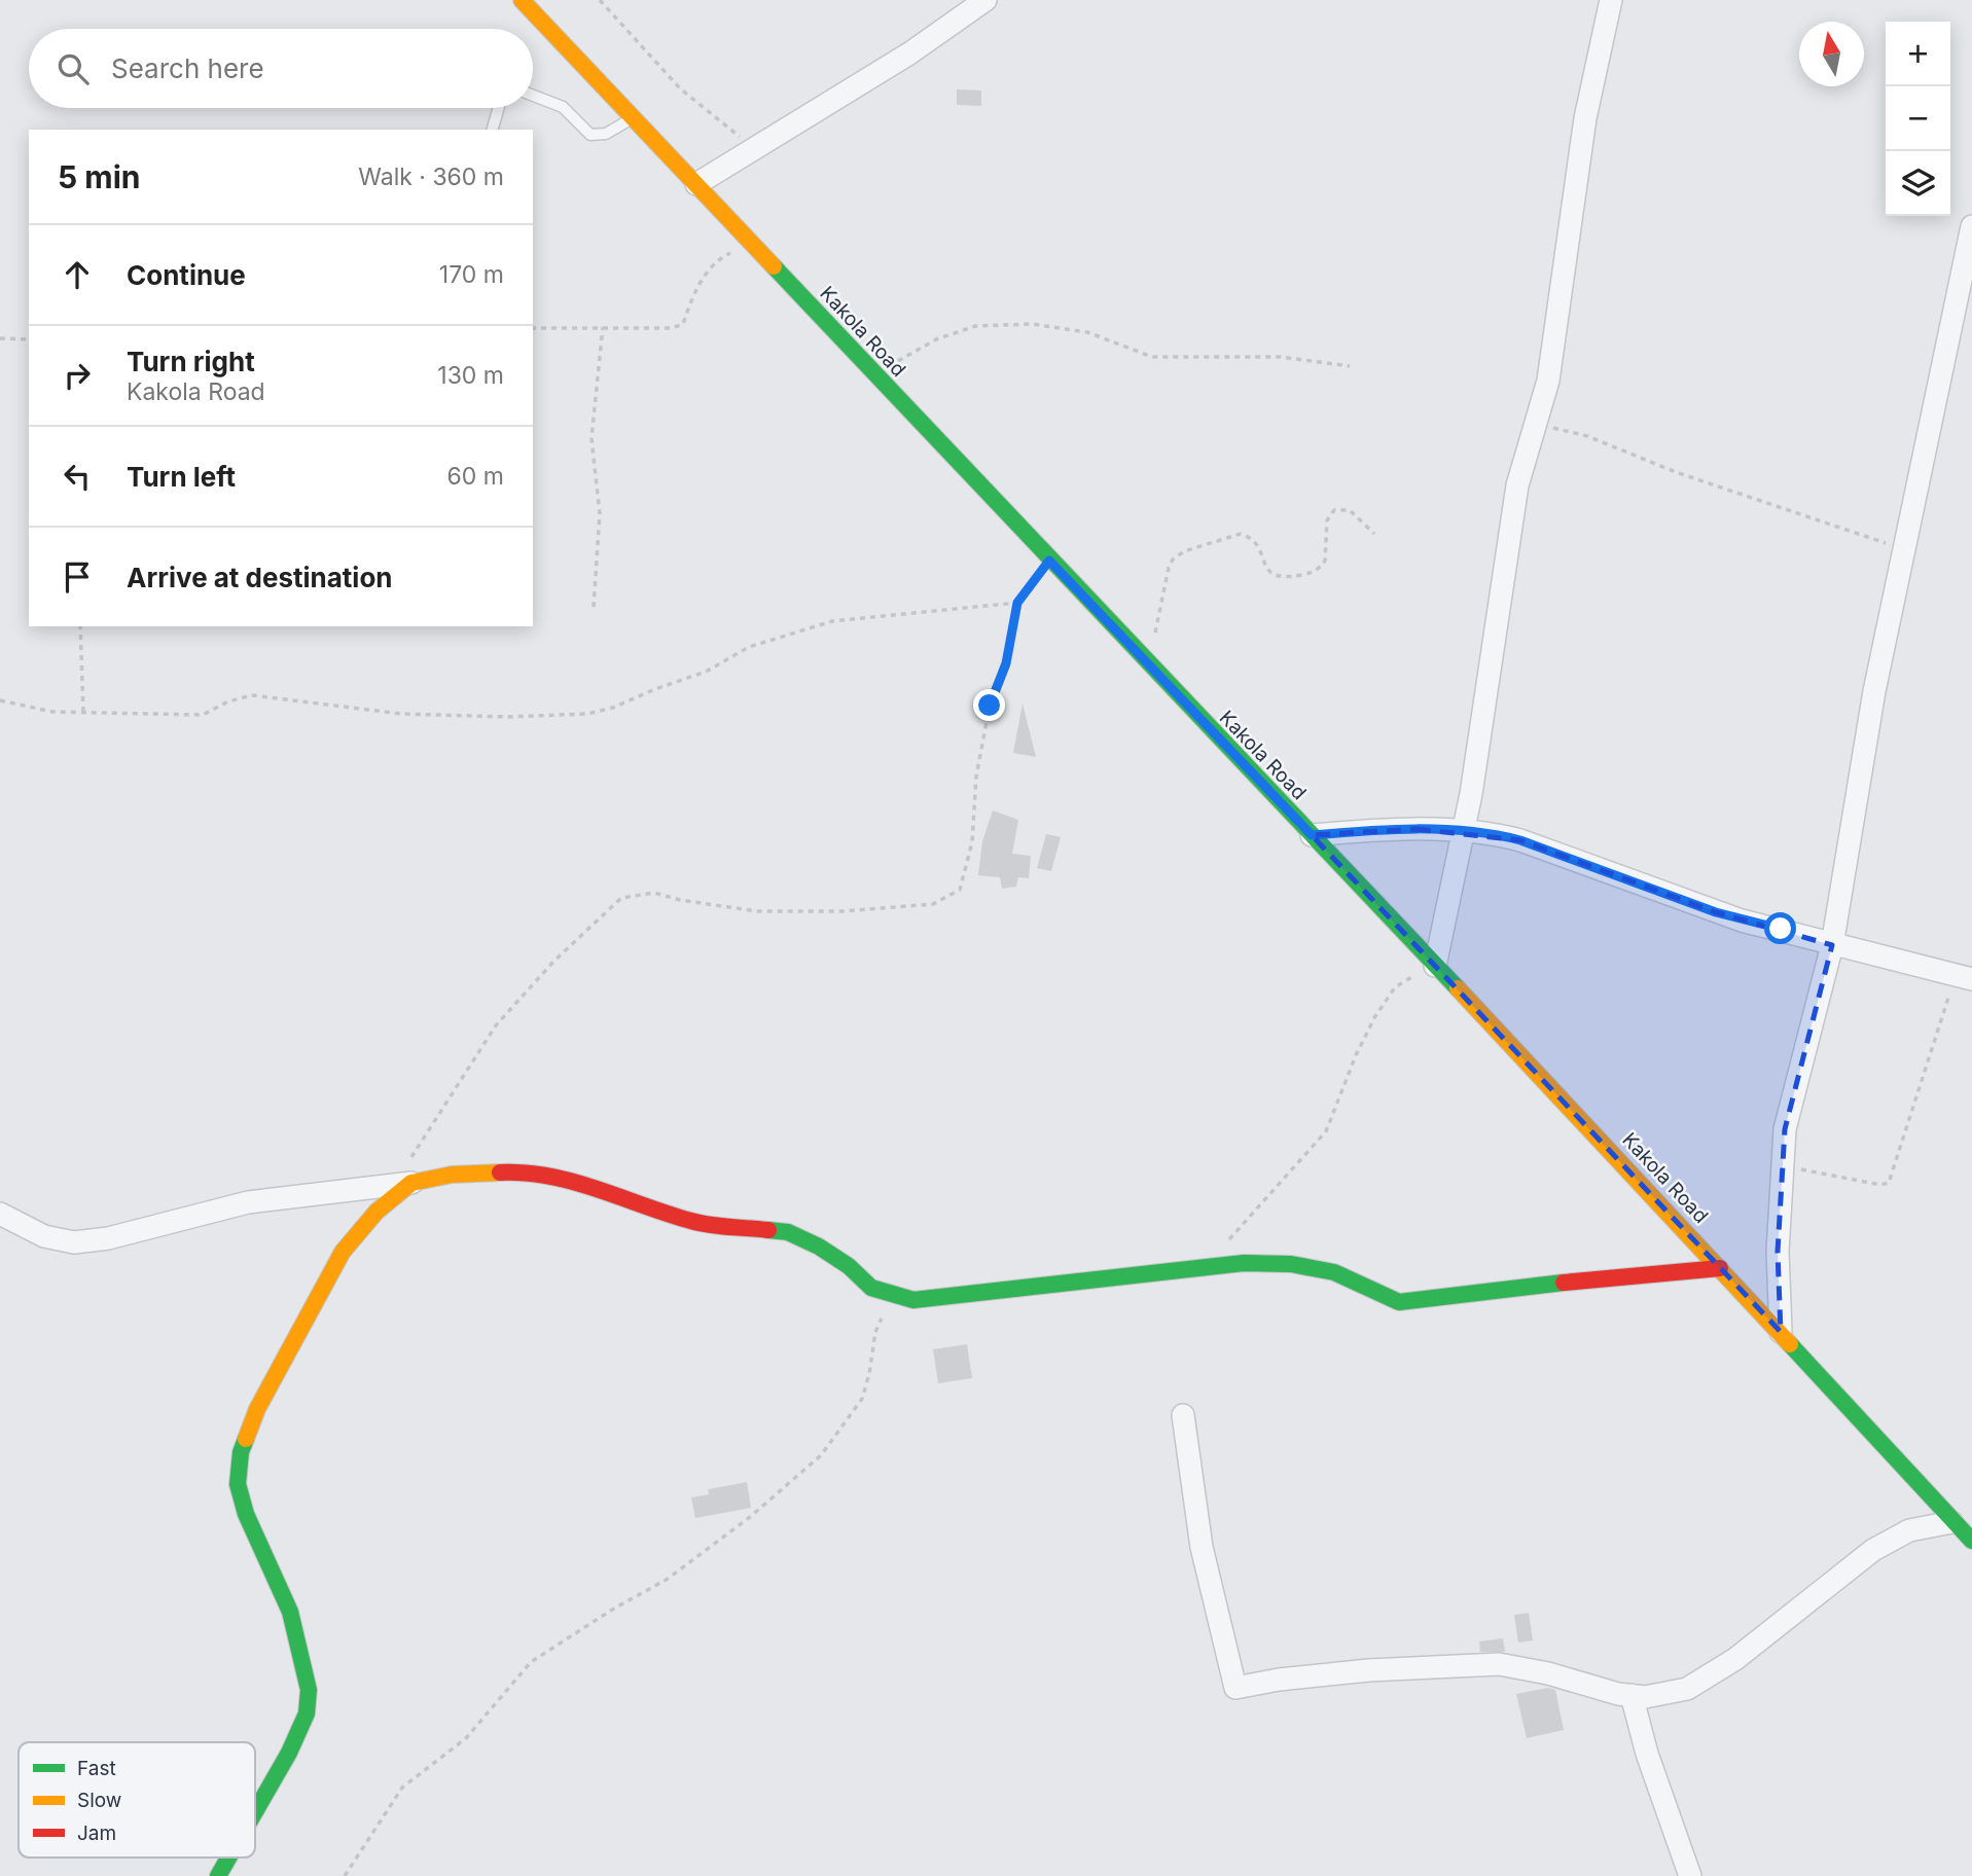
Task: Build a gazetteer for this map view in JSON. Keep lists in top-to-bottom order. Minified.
{"streets":{"main road":["Kakola Road"]},"legend":["Fast","Slow","Jam"],"north":"top","page":{"map_buttons":["+","−"],"search":"Search here","heading":["5 min","Walk · 360 m"],"list":[["Continue","170 m"],["Turn right","Kakola Road","130 m"],["Turn left","60 m"],"Arrive at destination"]}}
